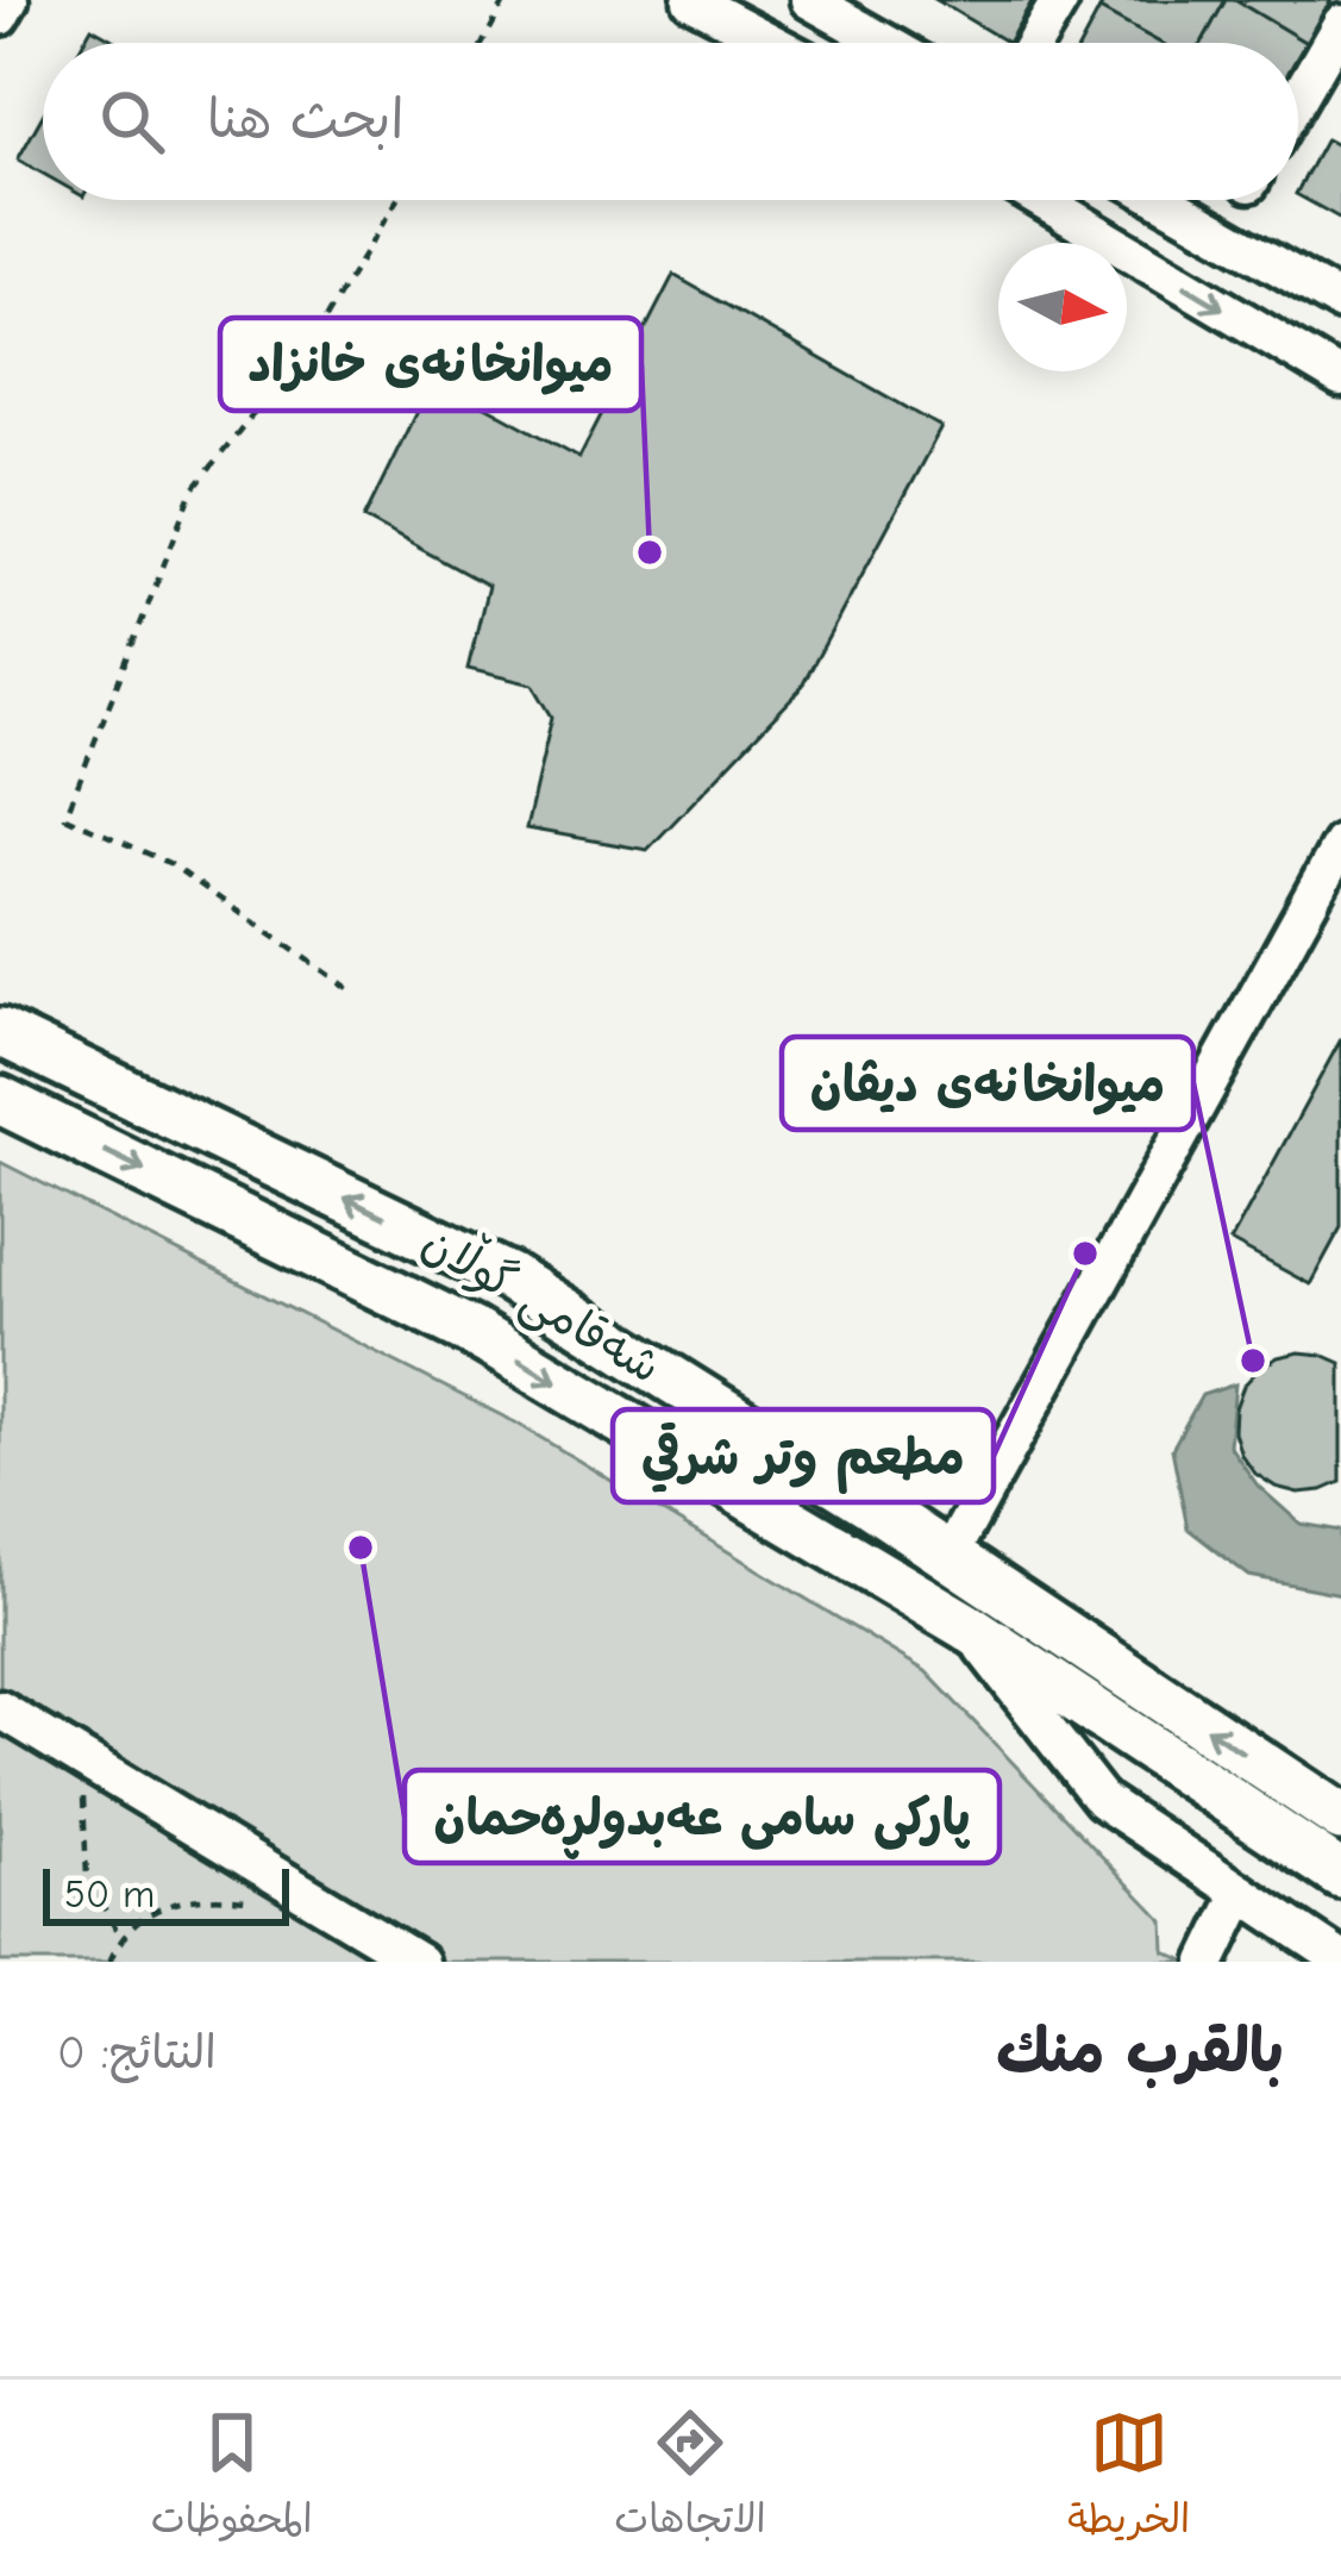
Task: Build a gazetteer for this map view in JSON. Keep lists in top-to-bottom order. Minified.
{"streets":{"main road":["شەقامی گوڵان"]},"places":["میوانخانەی خانزاد","مطعم وتر شرقي","میوانخانەی دیڤان","پارکی سامی عەبدولڕەحمان"],"scale_bar":"50 m","north":"right","page":{"search":"ابحث هنا","scale":"50 m","heading":["بالقرب منك","النتائج: 0"],"nav":["الخريطة","الاتجاهات","المحفوظات"]}}
